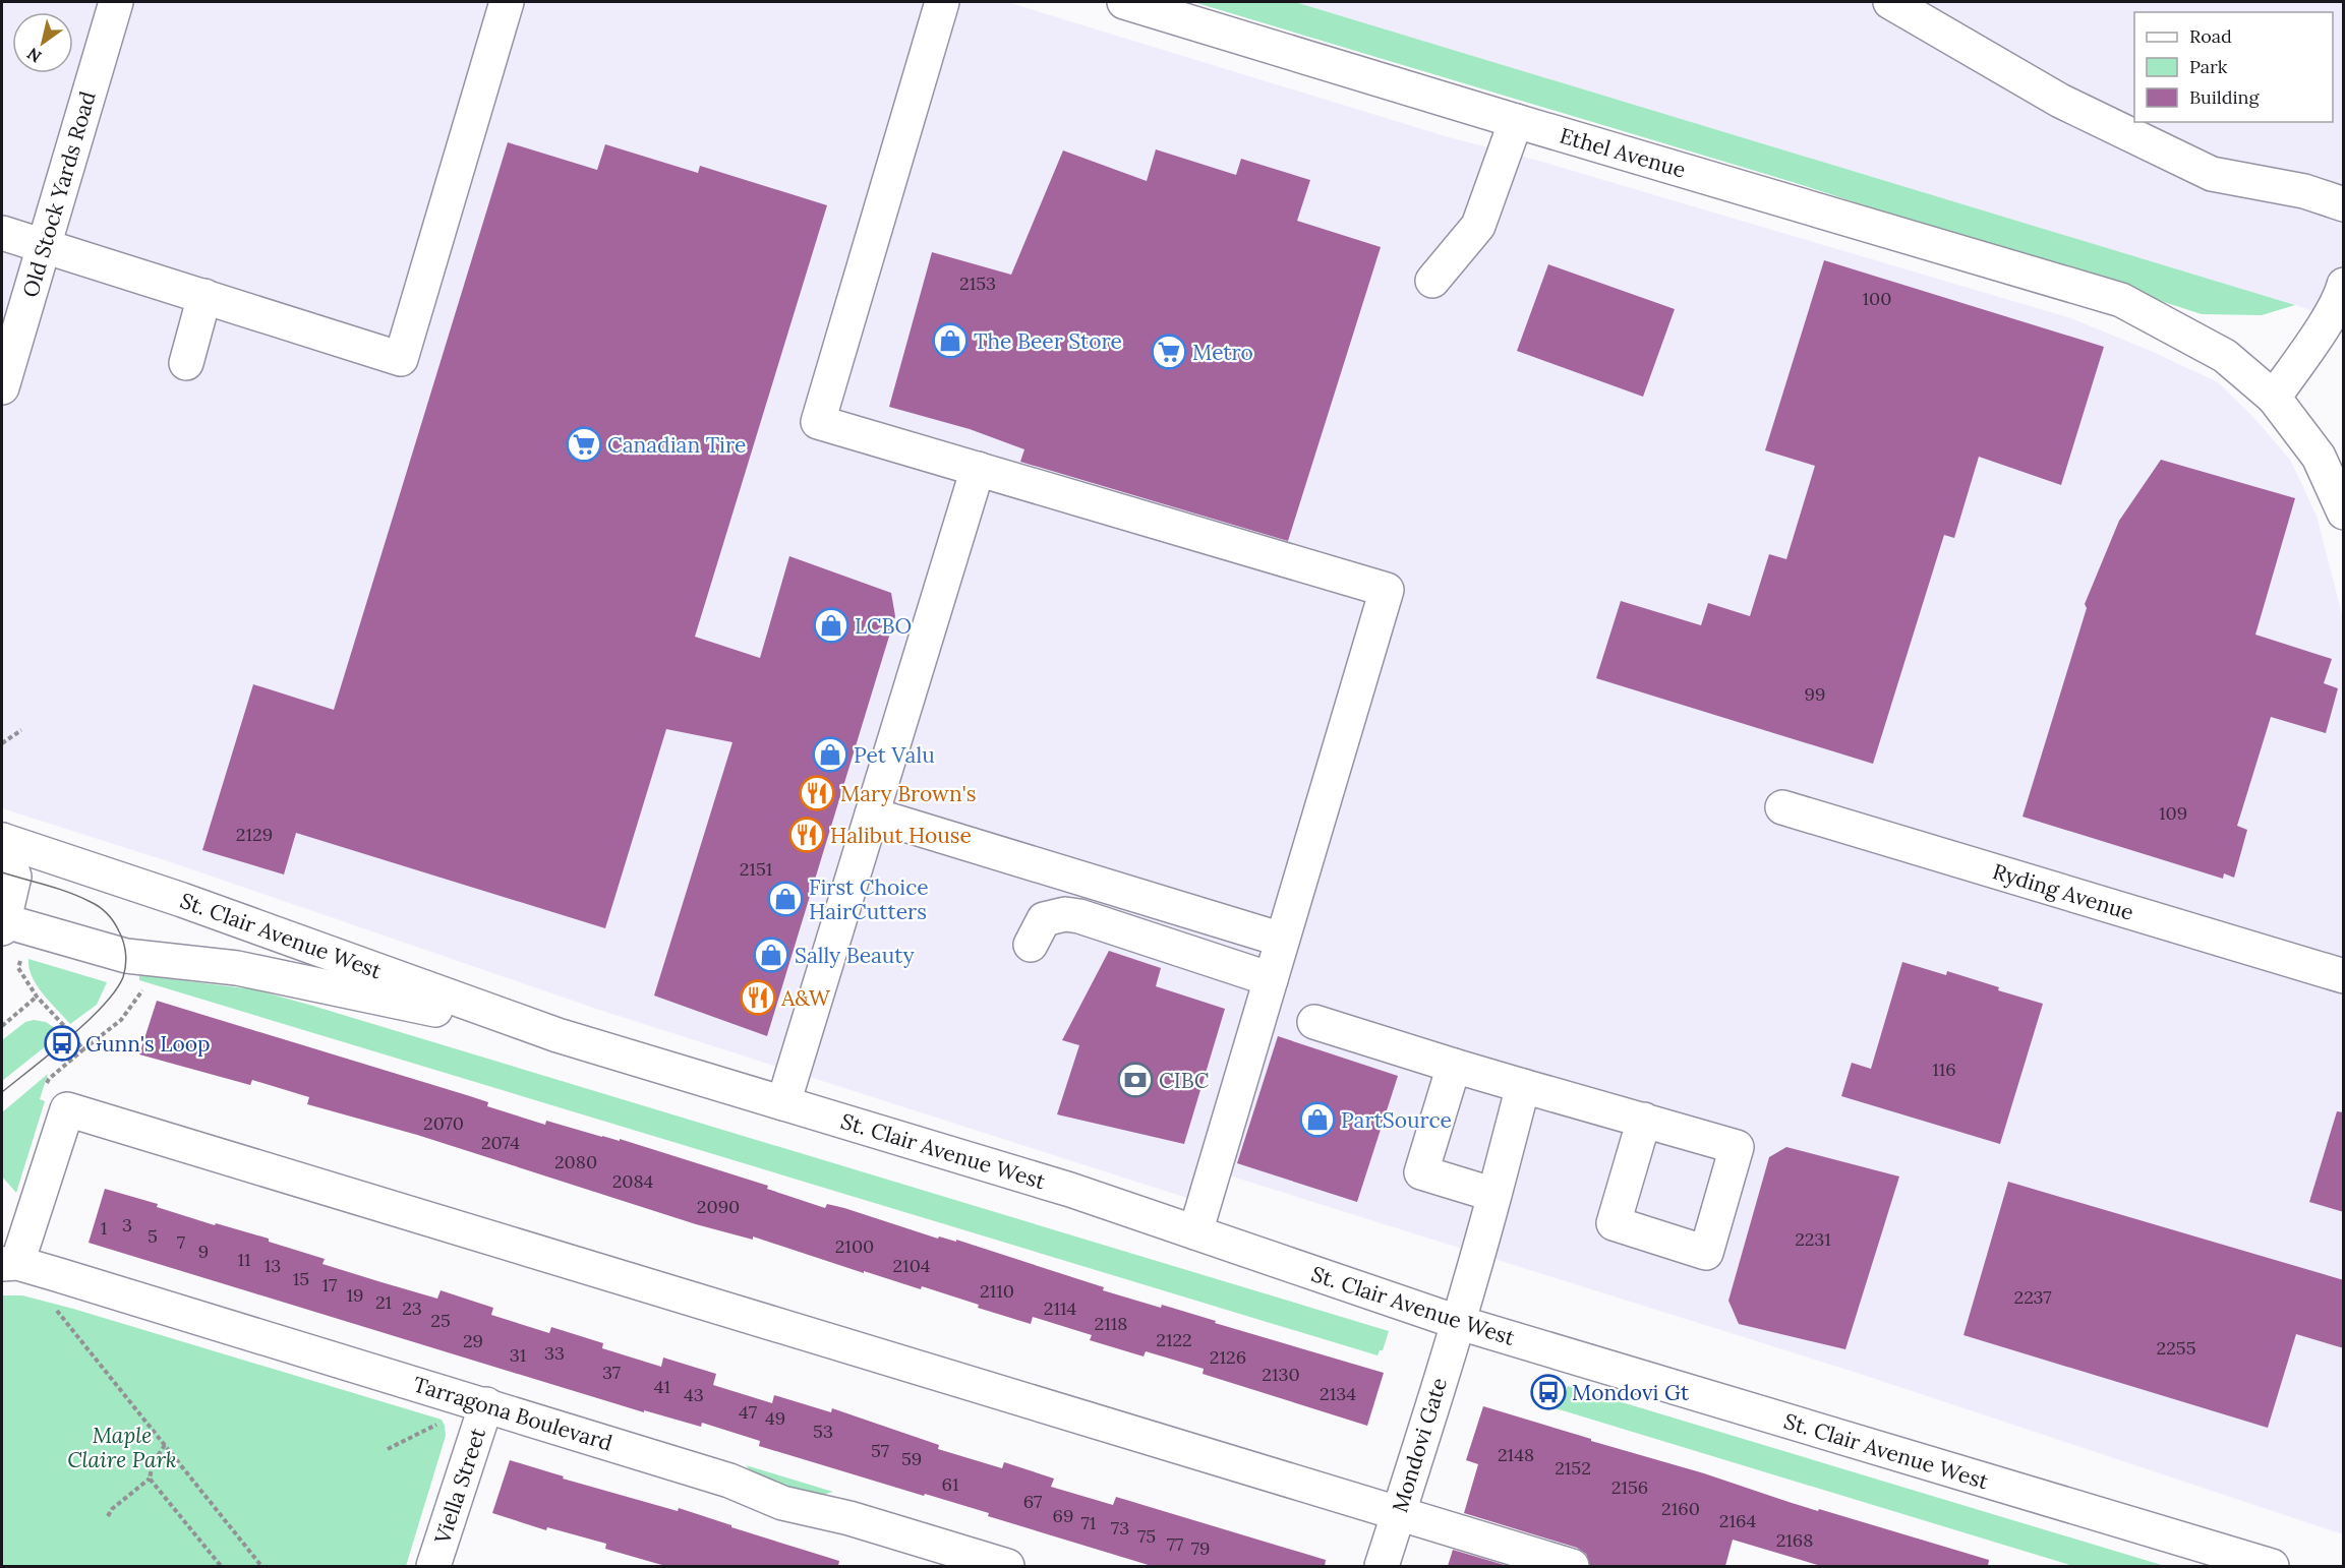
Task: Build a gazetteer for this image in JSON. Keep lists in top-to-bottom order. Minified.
{"streets":{"street":["Ethel Avenue","Old Stock Yards Road","Ryding Avenue","St. Clair Avenue West","Tarragona Boulevard","Mondovi Gate","Viella Street"]},"crossings":[["St. Clair Avenue West","Mondovi Gate"],["Tarragona Boulevard","Viella Street"]],"parks":["Maple Claire Park"],"places":{"shop":["The Beer Store","LCBO","Pet Valu","First Choice HairCutters","Sally Beauty","PartSource"],"supermarket":["Metro","Canadian Tire"],"restaurant":["Mary Brown's","Halibut House","A&W"],"bus stop":["Gunn's Loop","Mondovi Gt"],"bank":["CIBC"]},"house_numbers":["2153","100","99","109","2129","2151","116","2070","2074","2080","2084","2090","3","1","5","2231","7","2100","9","11","13","2104","15","17","2110","19","2237","21","23","2114","25","2118","2122","29","2255","33","31","2126","37","2130","41","2134","43","47","49","53","57","2148","59","2152","61","2156","67","2160","69","2164","71","73","75","2168","77","79"],"legend":["Road","Park","Building"],"north":"bottom left"}
